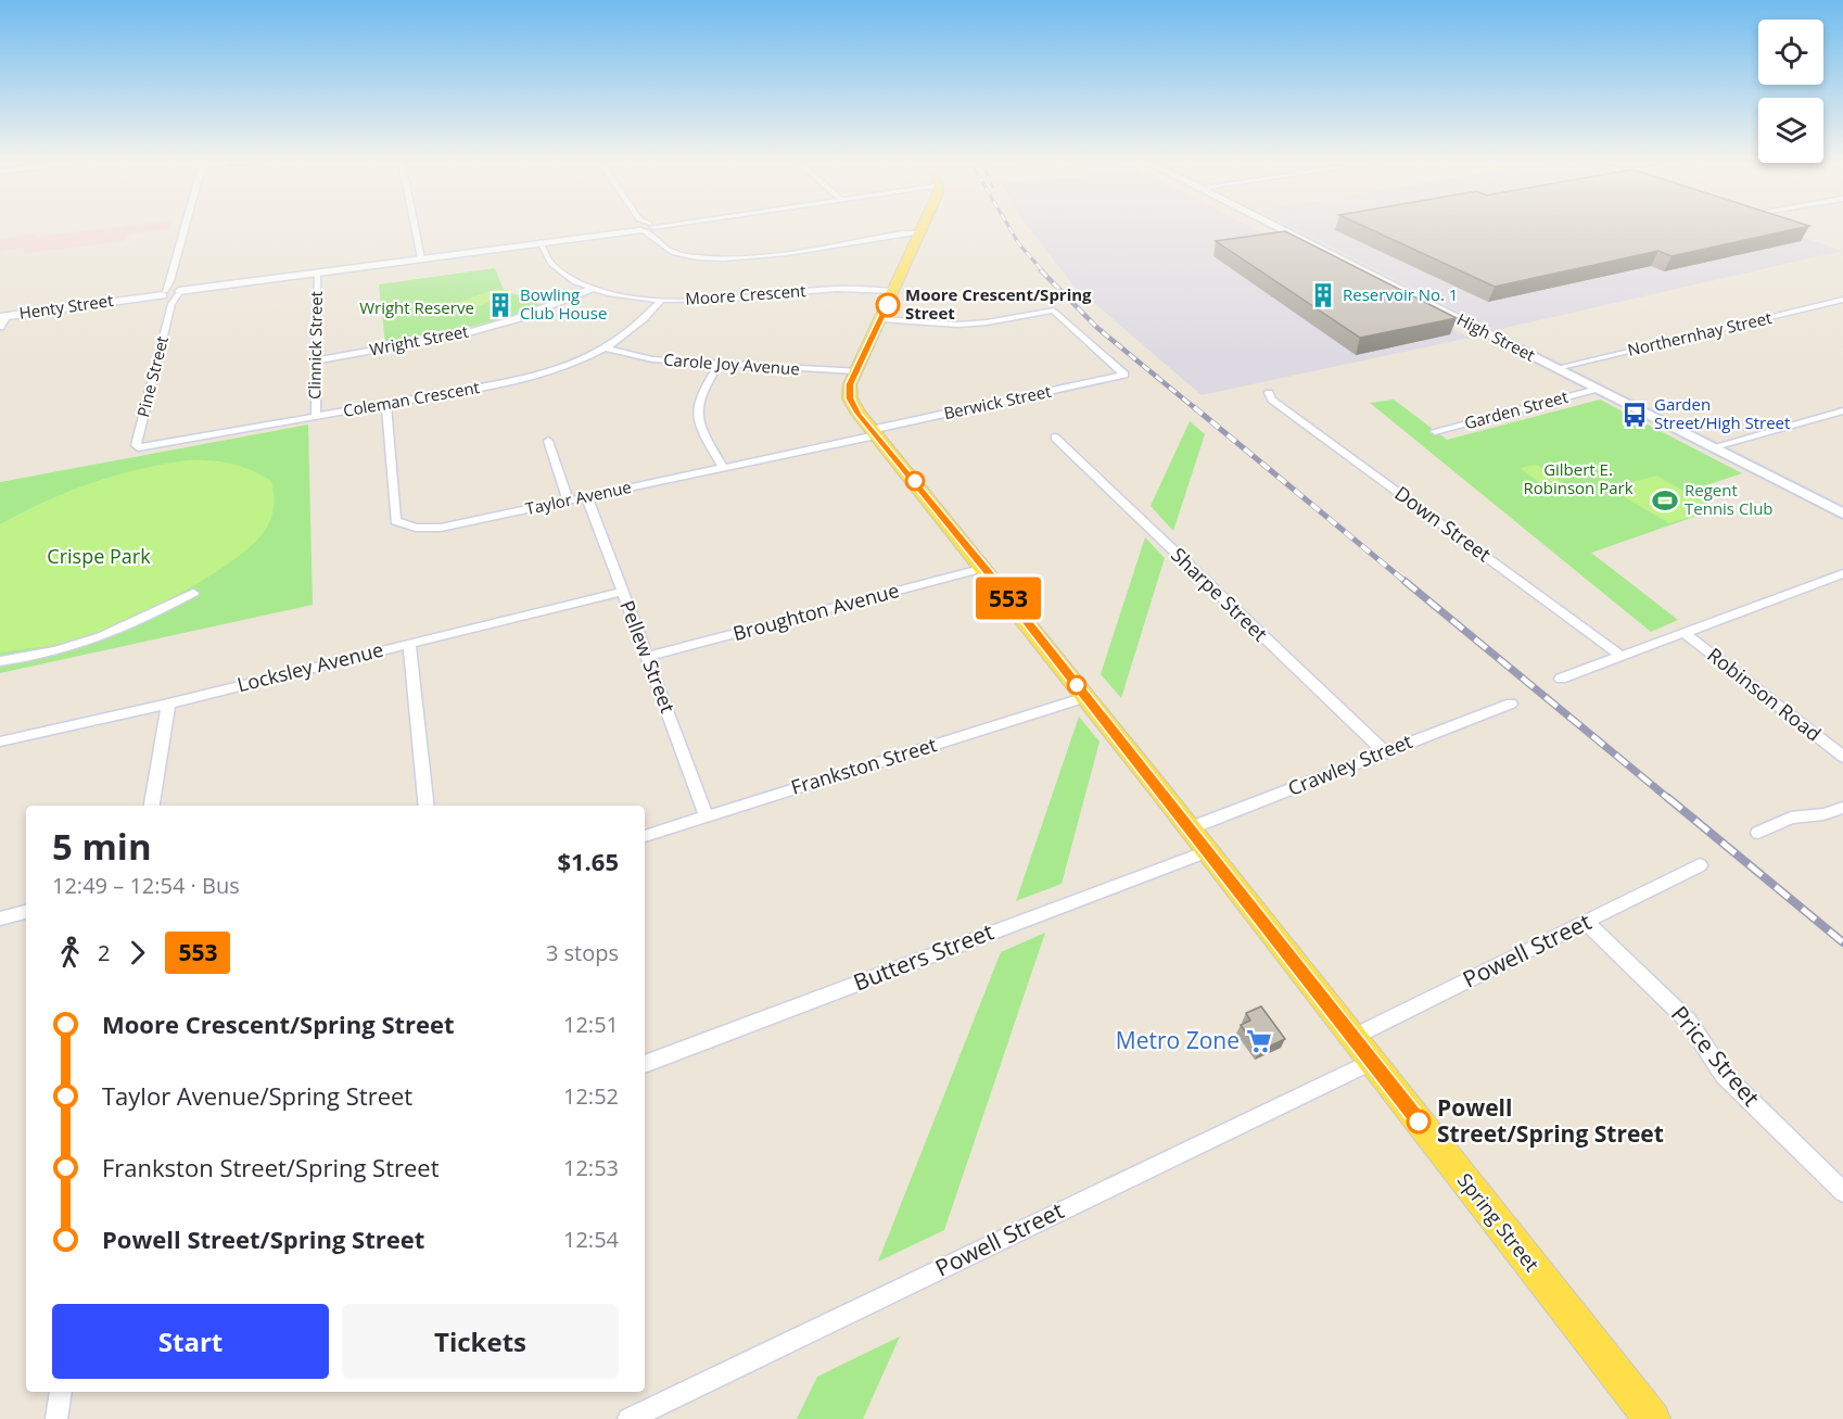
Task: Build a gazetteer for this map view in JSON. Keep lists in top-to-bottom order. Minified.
{"streets":{"main road":["High Street","Spring Street"],"street":["Moore Crescent","Henty Street","Northernhay Street","Wright Street","Clinnick Street","Carole Joy Avenue","Pine Street","Coleman Crescent","Berwick Street","Garden Street","Taylor Avenue","Down Street","Sharpe Street","Broughton Avenue","Pellew Street","Locksley Avenue","Robinson Road","Crawley Street","Frankston Street","Powell Street","Butters Street","Price Street"]},"crossings":[["Moore Crescent","Henty Street"],["Moore Crescent","Wright Street"],["Moore Crescent","Coleman Crescent"],["Moore Crescent","Spring Street"],["Henty Street","Clinnick Street"],["Henty Street","Pine Street"],["Northernhay Street","High Street"],["High Street","Garden Street"],["Wright Street","Clinnick Street"],["Clinnick Street","Coleman Crescent"],["Carole Joy Avenue","Coleman Crescent"],["Carole Joy Avenue","Spring Street"],["Pine Street","Coleman Crescent"],["Coleman Crescent","Taylor Avenue"],["Berwick Street","Taylor Avenue"],["Berwick Street","Spring Street"],["Taylor Avenue","Pellew Street"],["Taylor Avenue","Spring Street"],["Sharpe Street","Crawley Street"],["Broughton Avenue","Pellew Street"],["Broughton Avenue","Spring Street"],["Pellew Street","Locksley Avenue"],["Pellew Street","Frankston Street"],["Crawley Street","Spring Street"],["Frankston Street","Spring Street"],["Powell Street","Price Street"],["Powell Street","Spring Street"],["Butters Street","Spring Street"]],"parks":["Wright Reserve","Gilbert E. Robinson Park","Crispe Park"],"places":{"building":["Reservoir No. 1","Bowling Club House"],"other":["Moore Crescent/Spring Street","Powell Street/Spring Street"],"bus stop":["Garden Street/High Street"],"sports":["Regent Tennis Club"],"supermarket":["Metro Zone"]},"lines":["bus line 553"],"page":{"on_map":"553","heading":["5 min","12:49 – 12:54 · Bus","$1.65"],"legs":["2","553","3 stops"],"list":[{"name":"Moore Crescent/Spring Street","value":"12:51"},{"name":"Taylor Avenue/Spring Street","value":"12:52"},{"name":"Frankston Street/Spring Street","value":"12:53"},{"name":"Powell Street/Spring Street","value":"12:54"}],"buttons":["Start","Tickets"]}}
